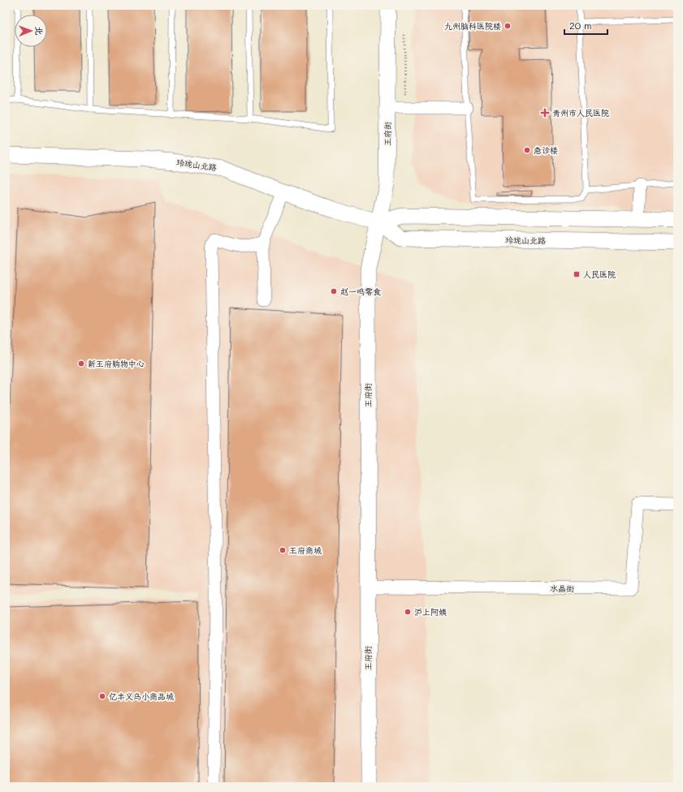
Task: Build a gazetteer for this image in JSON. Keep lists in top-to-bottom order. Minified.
{"streets":{"street":["王府街","玲珑山北路","水晶街"]},"crossings":[["王府街","玲珑山北路"],["王府街","水晶街"]],"places":{"other":["九州脑科医院楼","急诊楼","赵一鸣零食","新王府购物中心","王府商城","沪上阿姨","亿丰义乌小商品城"],"health":["青州市人民医院"],"transit":["人民医院"]},"scale_bar":"20 m","north":"right"}
